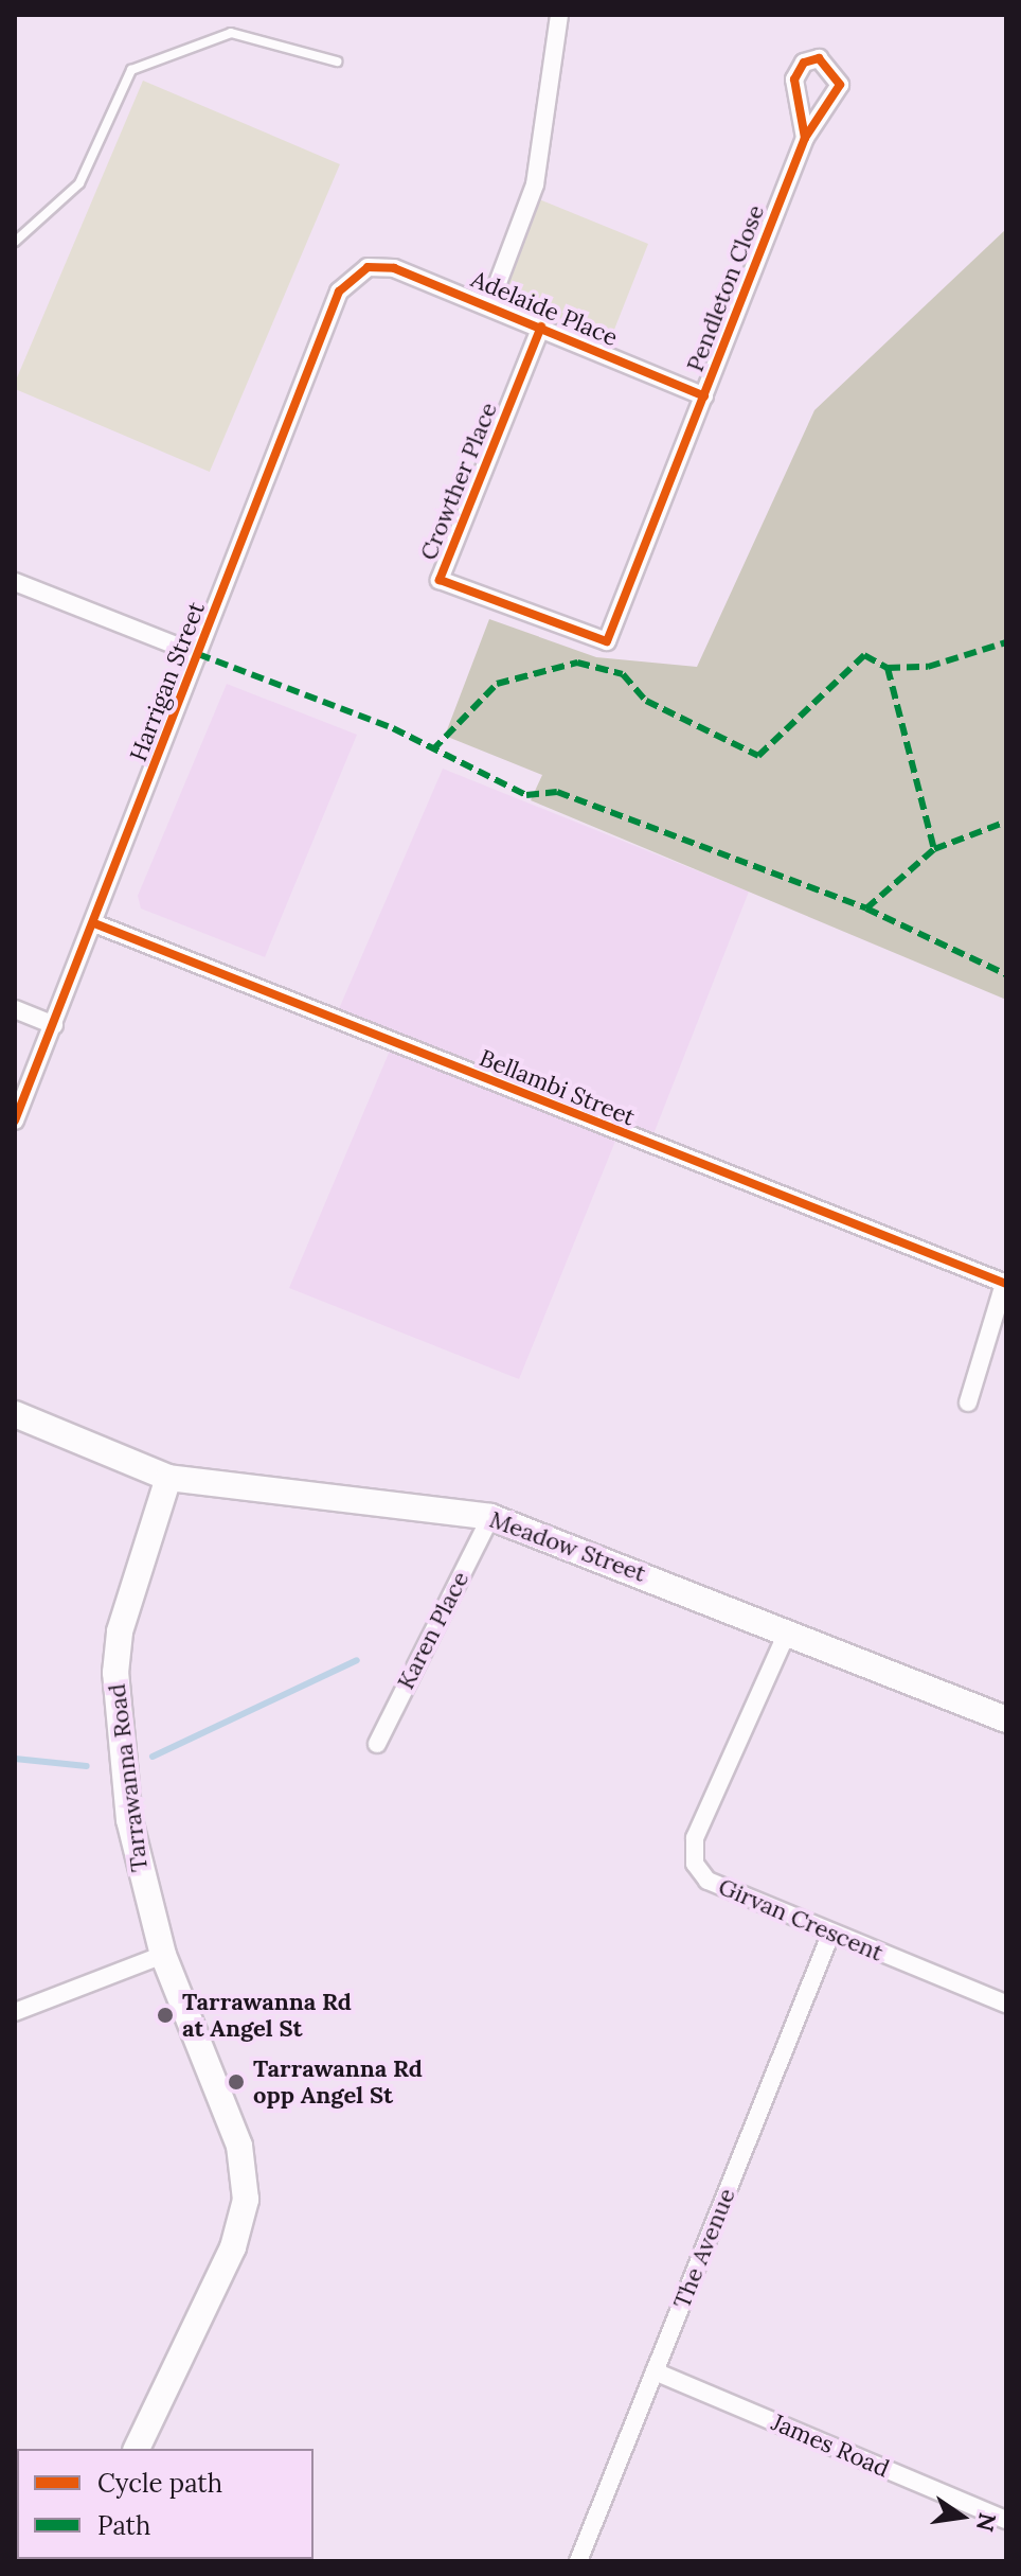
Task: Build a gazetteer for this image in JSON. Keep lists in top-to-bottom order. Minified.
{"streets":{"main road":["Meadow Street","Tarrawanna Road"],"street":["Pendleton Close","Adelaide Place","Crowther Place","Harrigan Street","Bellambi Street","Karen Place","Girvan Crescent","The Avenue","James Road"]},"crossings":[["Pendleton Close","Adelaide Place"],["Pendleton Close","Crowther Place"],["Adelaide Place","Crowther Place"],["Adelaide Place","Harrigan Street"],["Harrigan Street","Bellambi Street"],["Meadow Street","Karen Place"],["Meadow Street","Tarrawanna Road"],["Meadow Street","Girvan Crescent"],["Girvan Crescent","The Avenue"],["The Avenue","James Road"]],"places":["Tarrawanna Rd at Angel St","Tarrawanna Rd opp Angel St"],"legend":["Cycle path","Path"],"north":"right"}
